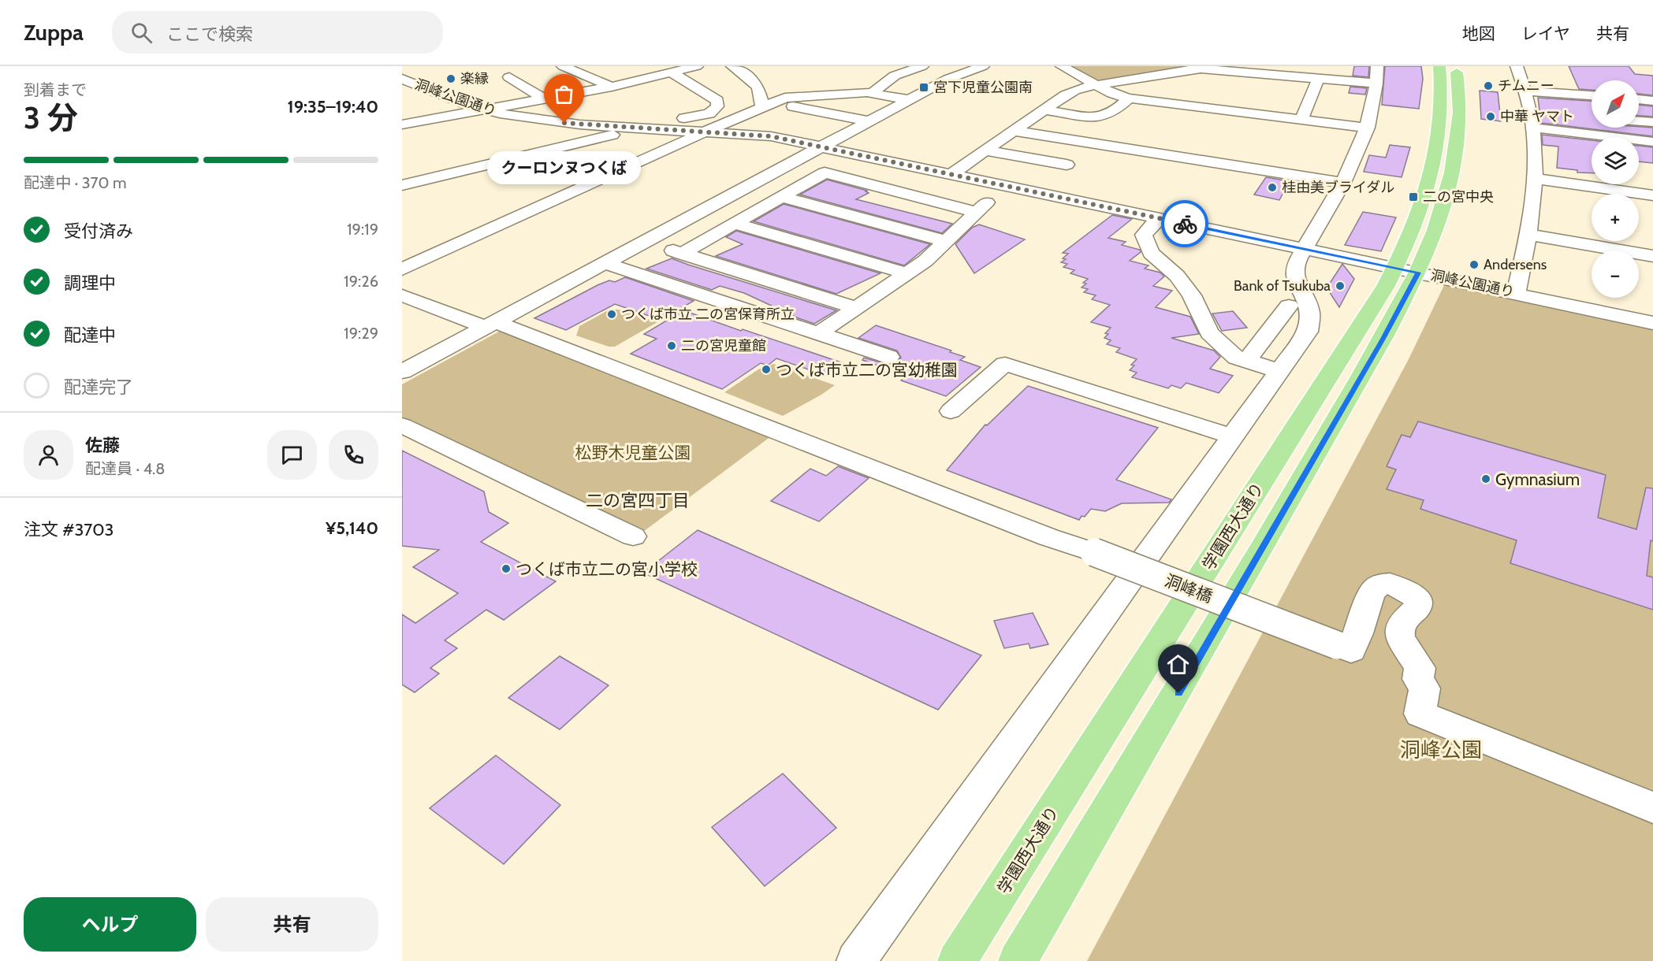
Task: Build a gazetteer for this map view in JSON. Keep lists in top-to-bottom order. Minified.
{"streets":{"main road":["学園西大通り"],"street":["洞峰公園通り","洞峰橋"]},"crossings":[["洞峰公園通り","学園西大通り"]],"districts":["二の宮四丁目"],"parks":["松野木児童公園","洞峰公園"],"places":{"other":["楽縁","チムニー","中華 ヤマト","クーロンヌつくば","桂由美ブライダル","Andersens","Bank of Tsukuba","つくば市立 二の宮保育所立","二の宮児童館","つくば市立二の宮幼稚園","Gymnasium","つくば市立二の宮小学校"],"transit":["宮下児童公園南","二の宮中央"]},"north":"top right","page":{"header":"Zuppa","search":"ここで検索","nav":["地図","レイヤ","共有"],"heading":["3 分","到着まで","19:35–19:40"],"panel":["佐藤","配達員 · 4.8","注文 #3703","¥5,140"],"map_buttons":["+","−"],"bar":"配達中 · 370 m","bubble":"クーロンヌつくば","list":[["受付済み","19:19"],["調理中","19:26"],["配達中","19:29"],"配達完了"],"buttons":["ヘルプ","共有"]}}
